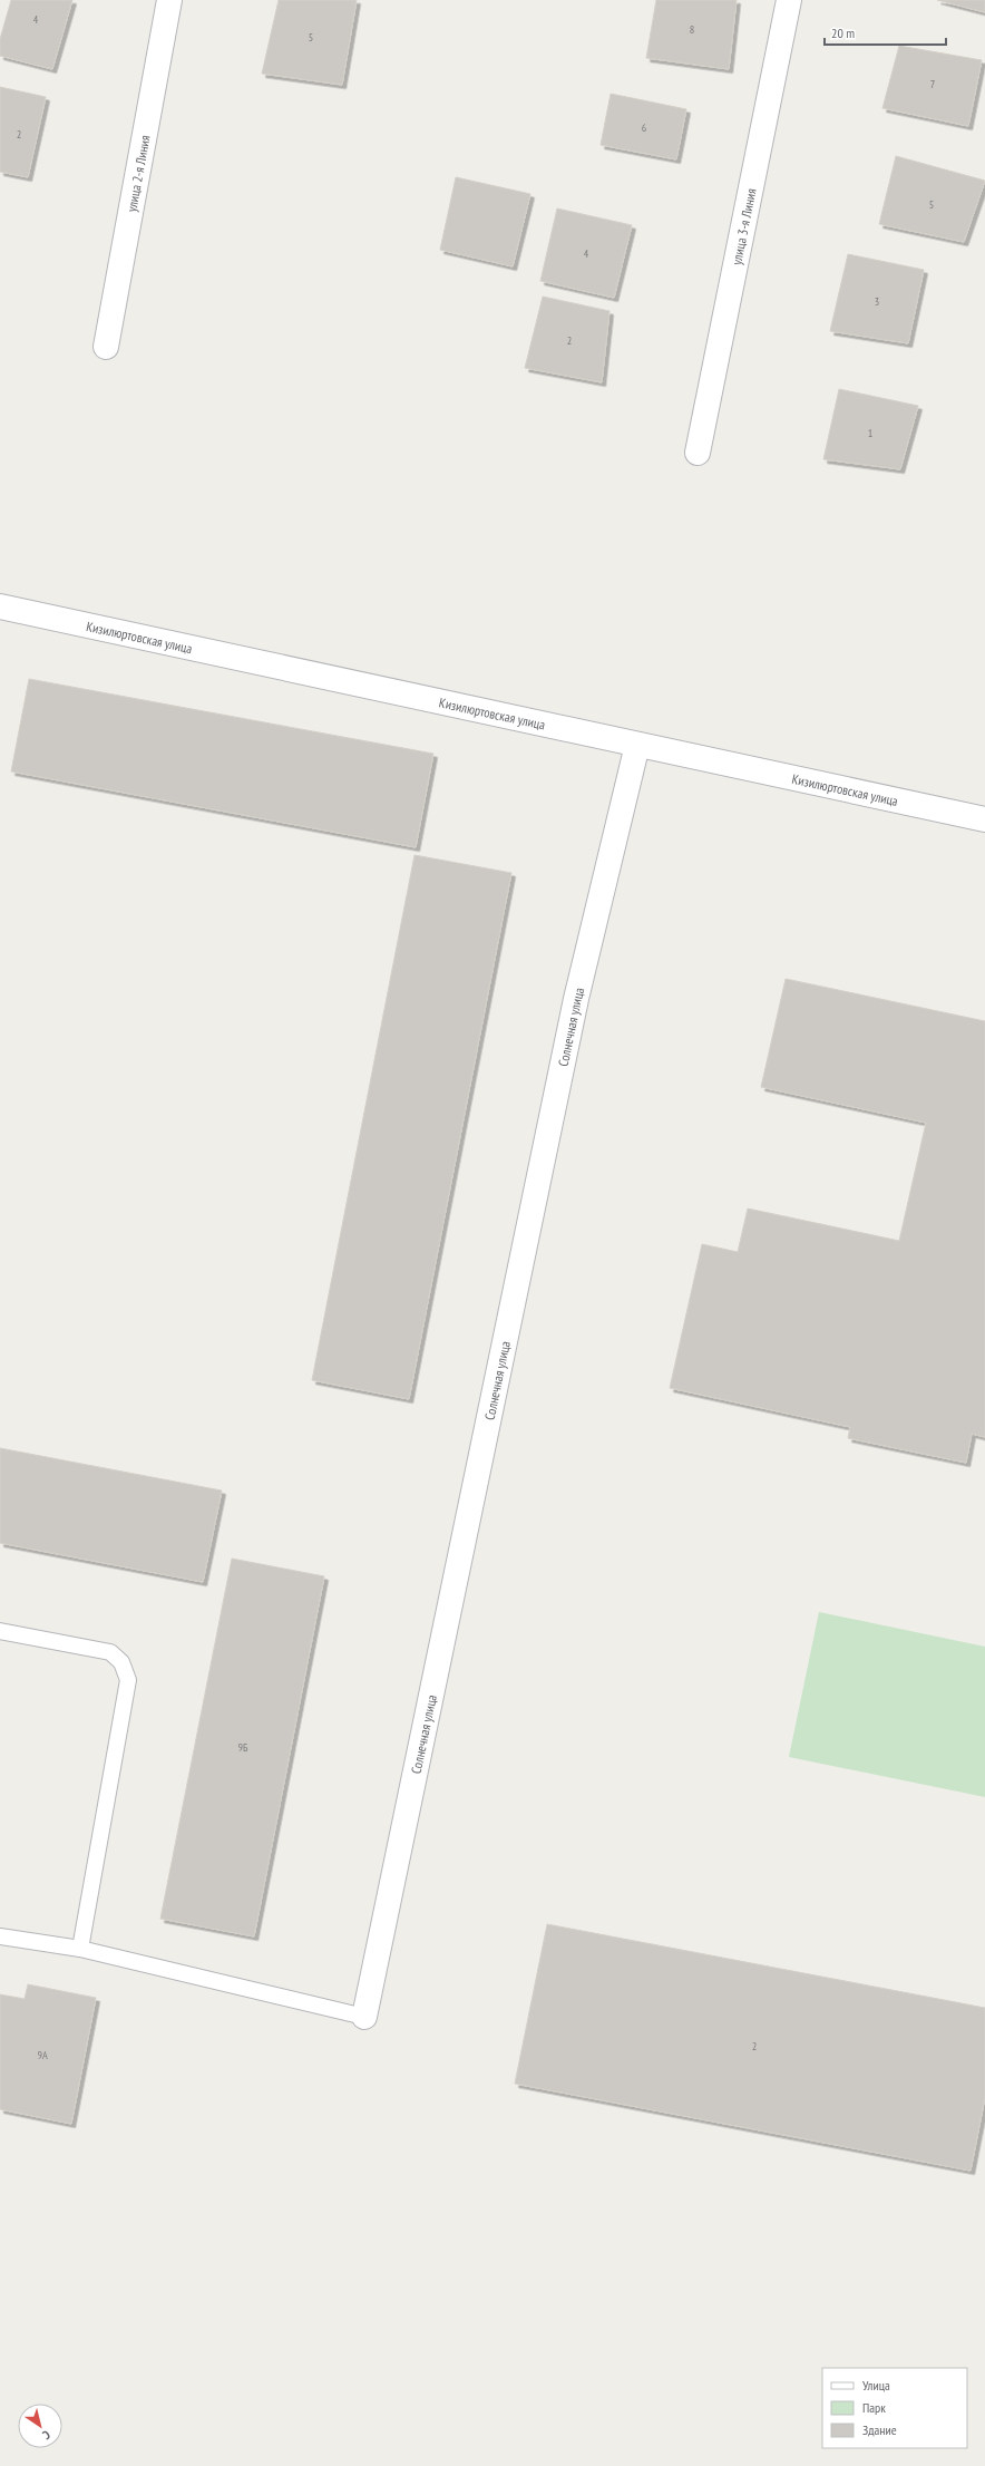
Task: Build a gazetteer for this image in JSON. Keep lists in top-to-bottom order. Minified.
{"streets":{"street":["улица 2-я Линия","улица 3-я Линия","Кизилюртовская улица","Солнечная улица"]},"crossings":[["Кизилюртовская улица","Солнечная улица"]],"house_numbers":["4","8","5","7","6","2","5","4","3","2","1","9Б","2","9А"],"legend":["Улица","Парк","Здание"],"scale_bar":"20 m","north":"bottom right"}
